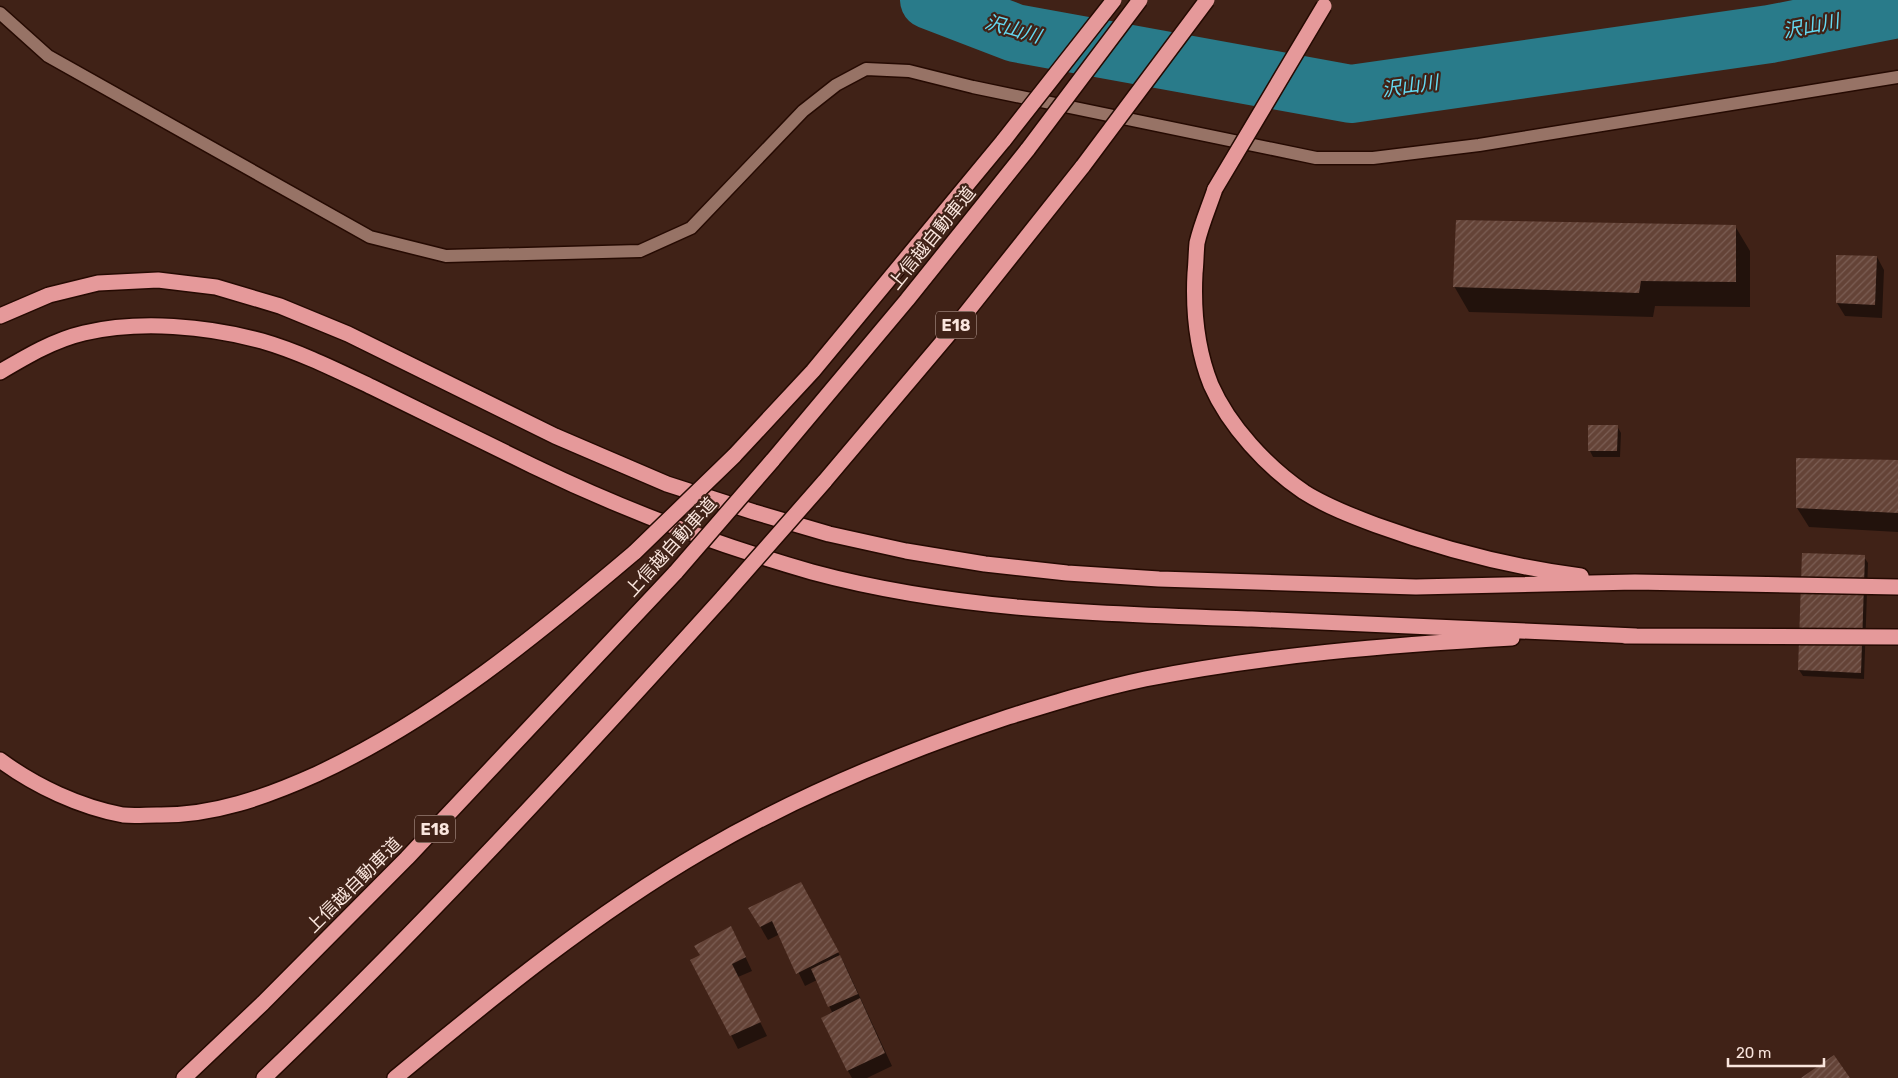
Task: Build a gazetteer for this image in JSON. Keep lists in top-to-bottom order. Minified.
{"streets":{"highway":["上信越自動車道","E18"]},"water":["沢山川"],"scale_bar":"20 m"}
